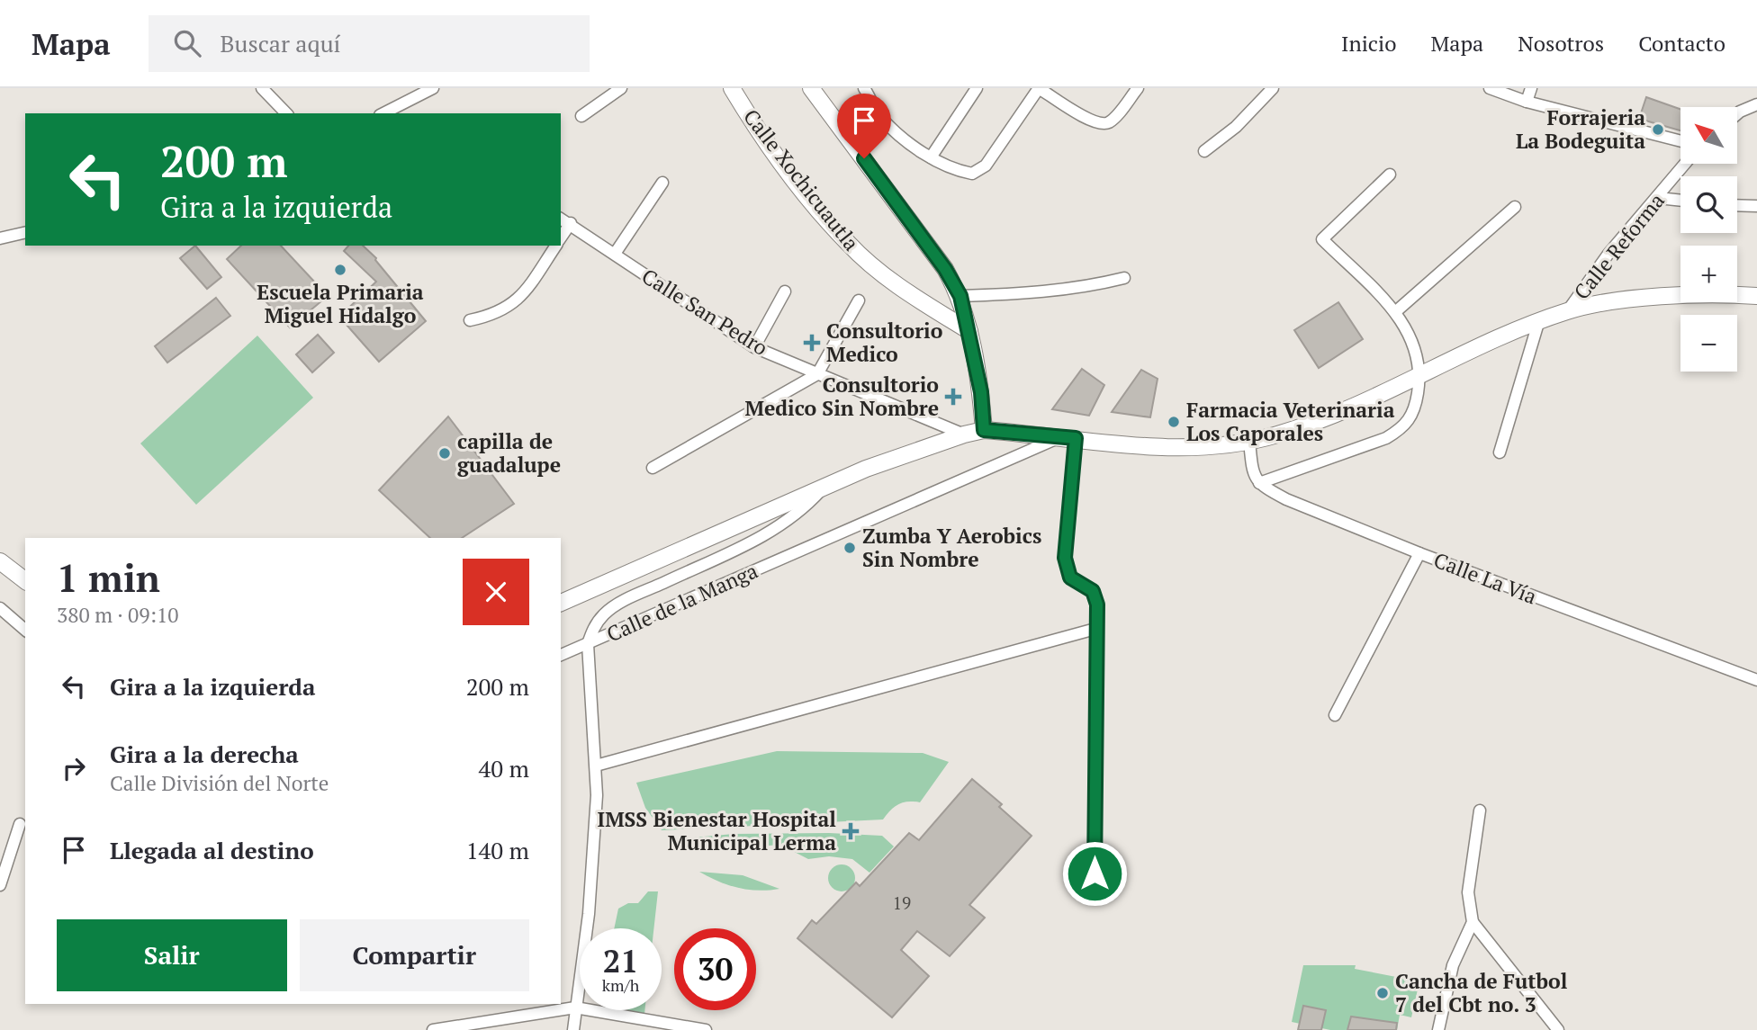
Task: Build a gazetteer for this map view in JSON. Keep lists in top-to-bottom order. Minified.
{"streets":{"main road":["Calle Xochicuautla"],"street":["Calle Reforma","Calle San Pedro","Calle La Vía","Calle de la Manga"]},"places":{"other":["Forrajeria La Bodeguita","Escuela Primaria Miguel Hidalgo","Farmacia Veterinaria Los Caporales","capilla de guadalupe","Zumba Y Aerobics Sin Nombre","Cancha de Futbol 7 del Cbt no. 3"],"health":["Consultorio Medico","Consultorio Medico Sin Nombre","IMSS Bienestar Hospital Municipal Lerma"]},"house_numbers":["19"],"north":"top left","page":{"header":"Mapa","search":"Buscar aquí","nav":["Inicio","Mapa","Nosotros","Contacto"],"map_buttons":["+","−"],"turn":["200 m","Gira a la izquierda"],"heading":["1 min","380 m · 09:10"],"list":[{"name":"Gira a la izquierda","value":"200 m"},{"name":"Gira a la derecha","note":"Calle División del Norte","value":"40 m"},{"name":"Llegada al destino","value":"140 m"}],"buttons":["Salir","Compartir"],"speed":"21 km/h","limit":"30"}}
